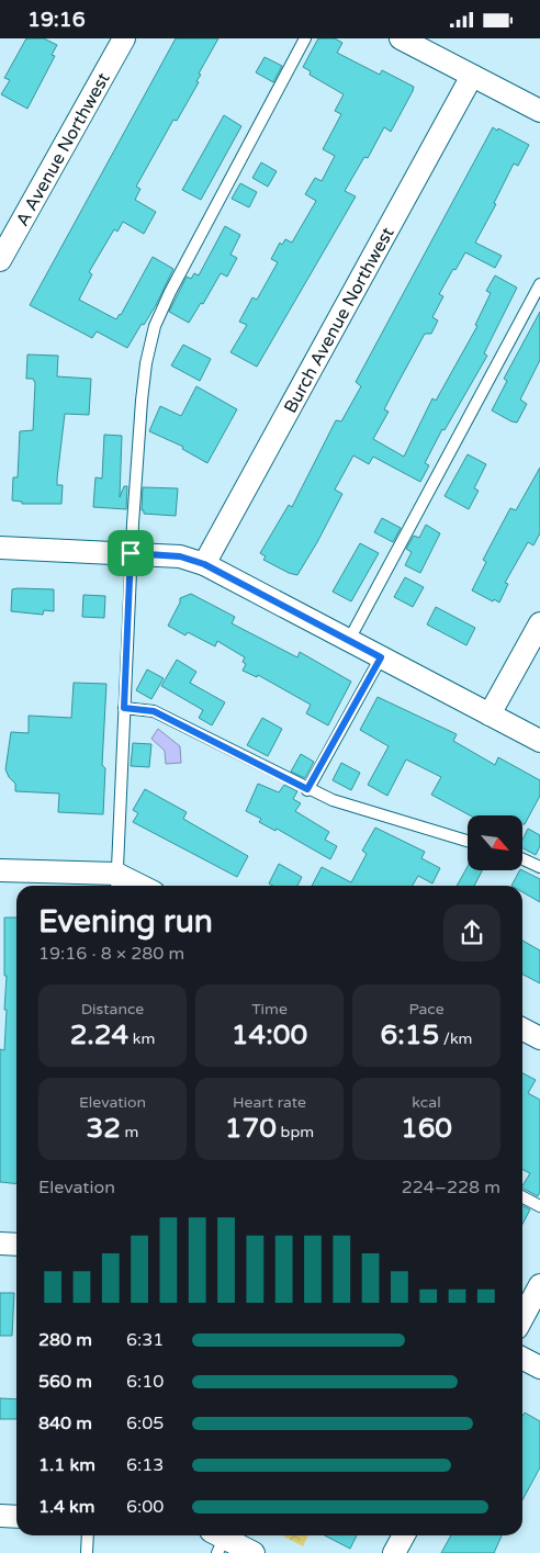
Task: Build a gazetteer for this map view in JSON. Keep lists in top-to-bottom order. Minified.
{"streets":{"street":["A Avenue Northwest","Burch Avenue Northwest"]},"north":"bottom right","page":{"status":"19:16","heading":["Evening run","19:16 · 8 × 280 m"],"stats":[["Distance","2.24 km"],["Time","14:00"],["Pace","6:15 /km"],["Elevation","32 m"],["Heart rate","170 bpm"],["kcal","160"]],"chart":["Elevation","224–228 m"],"list":[{"name":"280 m","note":"6:31"},{"name":"560 m","note":"6:10"},{"name":"840 m","note":"6:05"},{"name":"1.1 km","note":"6:13"},{"name":"1.4 km","note":"6:00"}]}}
